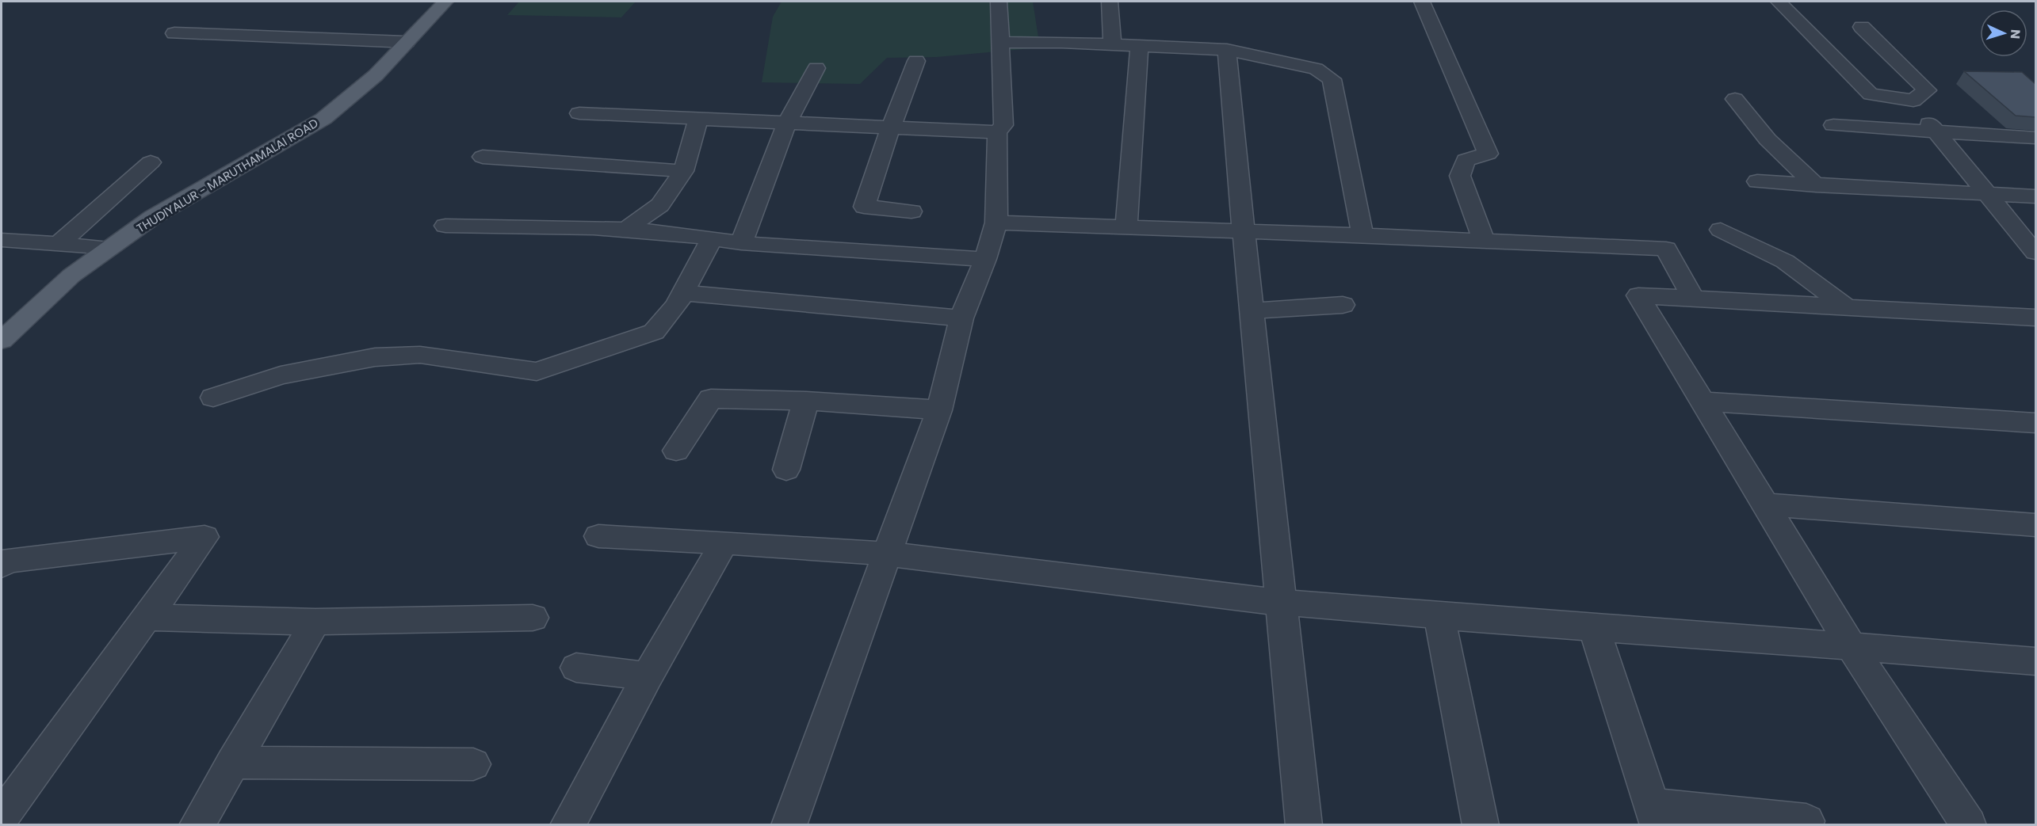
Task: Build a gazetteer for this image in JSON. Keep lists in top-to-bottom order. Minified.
{"streets":{"main road":["THUDIYALUR - MARUTHAMALAI ROAD"]},"north":"right"}
